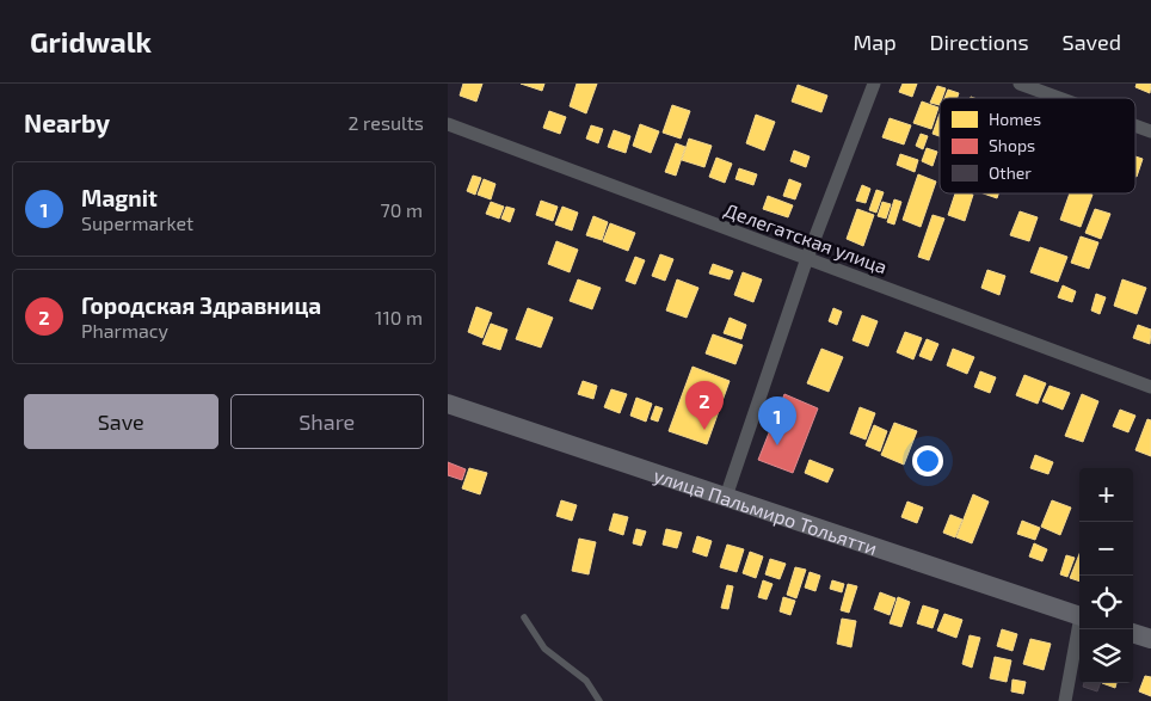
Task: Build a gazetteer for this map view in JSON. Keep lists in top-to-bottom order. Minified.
{"streets":{"street":["Делегатская улица","улица Пальмиро Тольятти"]},"legend":["Homes","Shops","Other"],"page":{"header":"Gridwalk","nav":["Map","Directions","Saved"],"heading":["Nearby","2 results"],"list":[{"mark":"1","name":"Magnit","note":"Supermarket","value":"70 m"},{"mark":"2","name":"Городская Здравница","note":"Pharmacy","value":"110 m"}],"buttons":["Save","Share"],"pins":["2","1"],"map_buttons":["+","−"]}}
